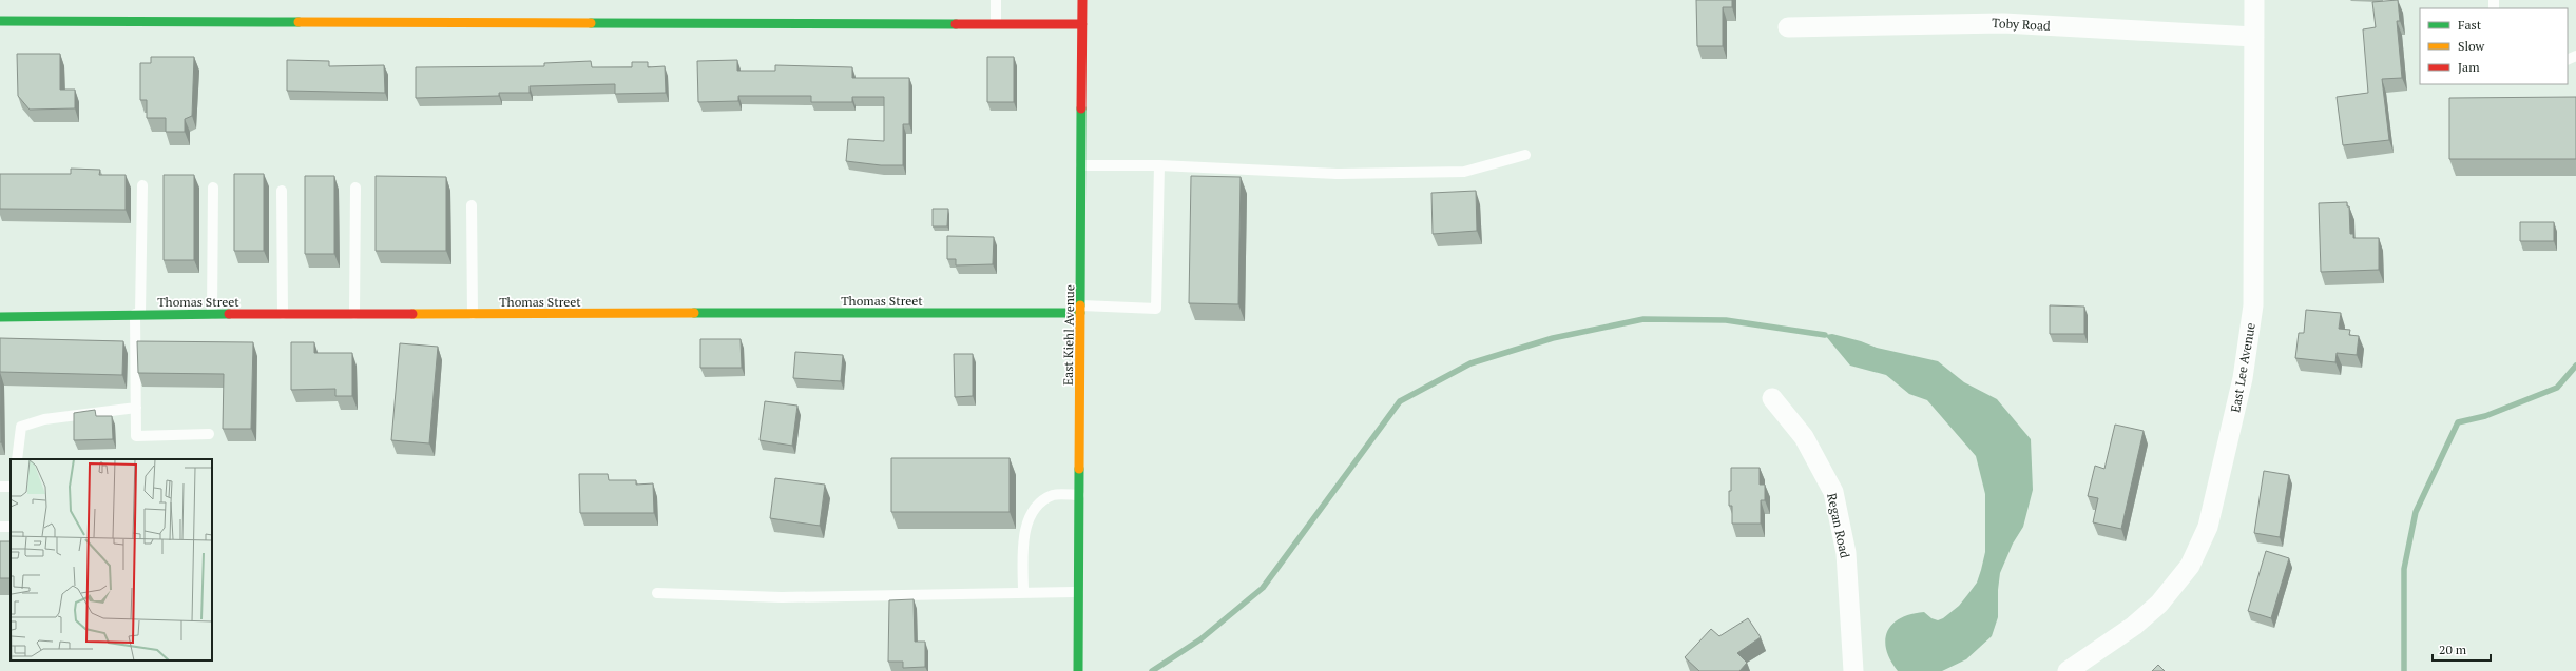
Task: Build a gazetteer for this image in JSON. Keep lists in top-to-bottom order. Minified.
{"streets":{"street":["Toby Road","Thomas Street","East Kiehl Avenue","East Lee Avenue","Regan Road"]},"crossings":[["Toby Road","East Lee Avenue"],["Thomas Street","East Kiehl Avenue"]],"legend":["Fast","Slow","Jam"],"scale_bar":"20 m"}
